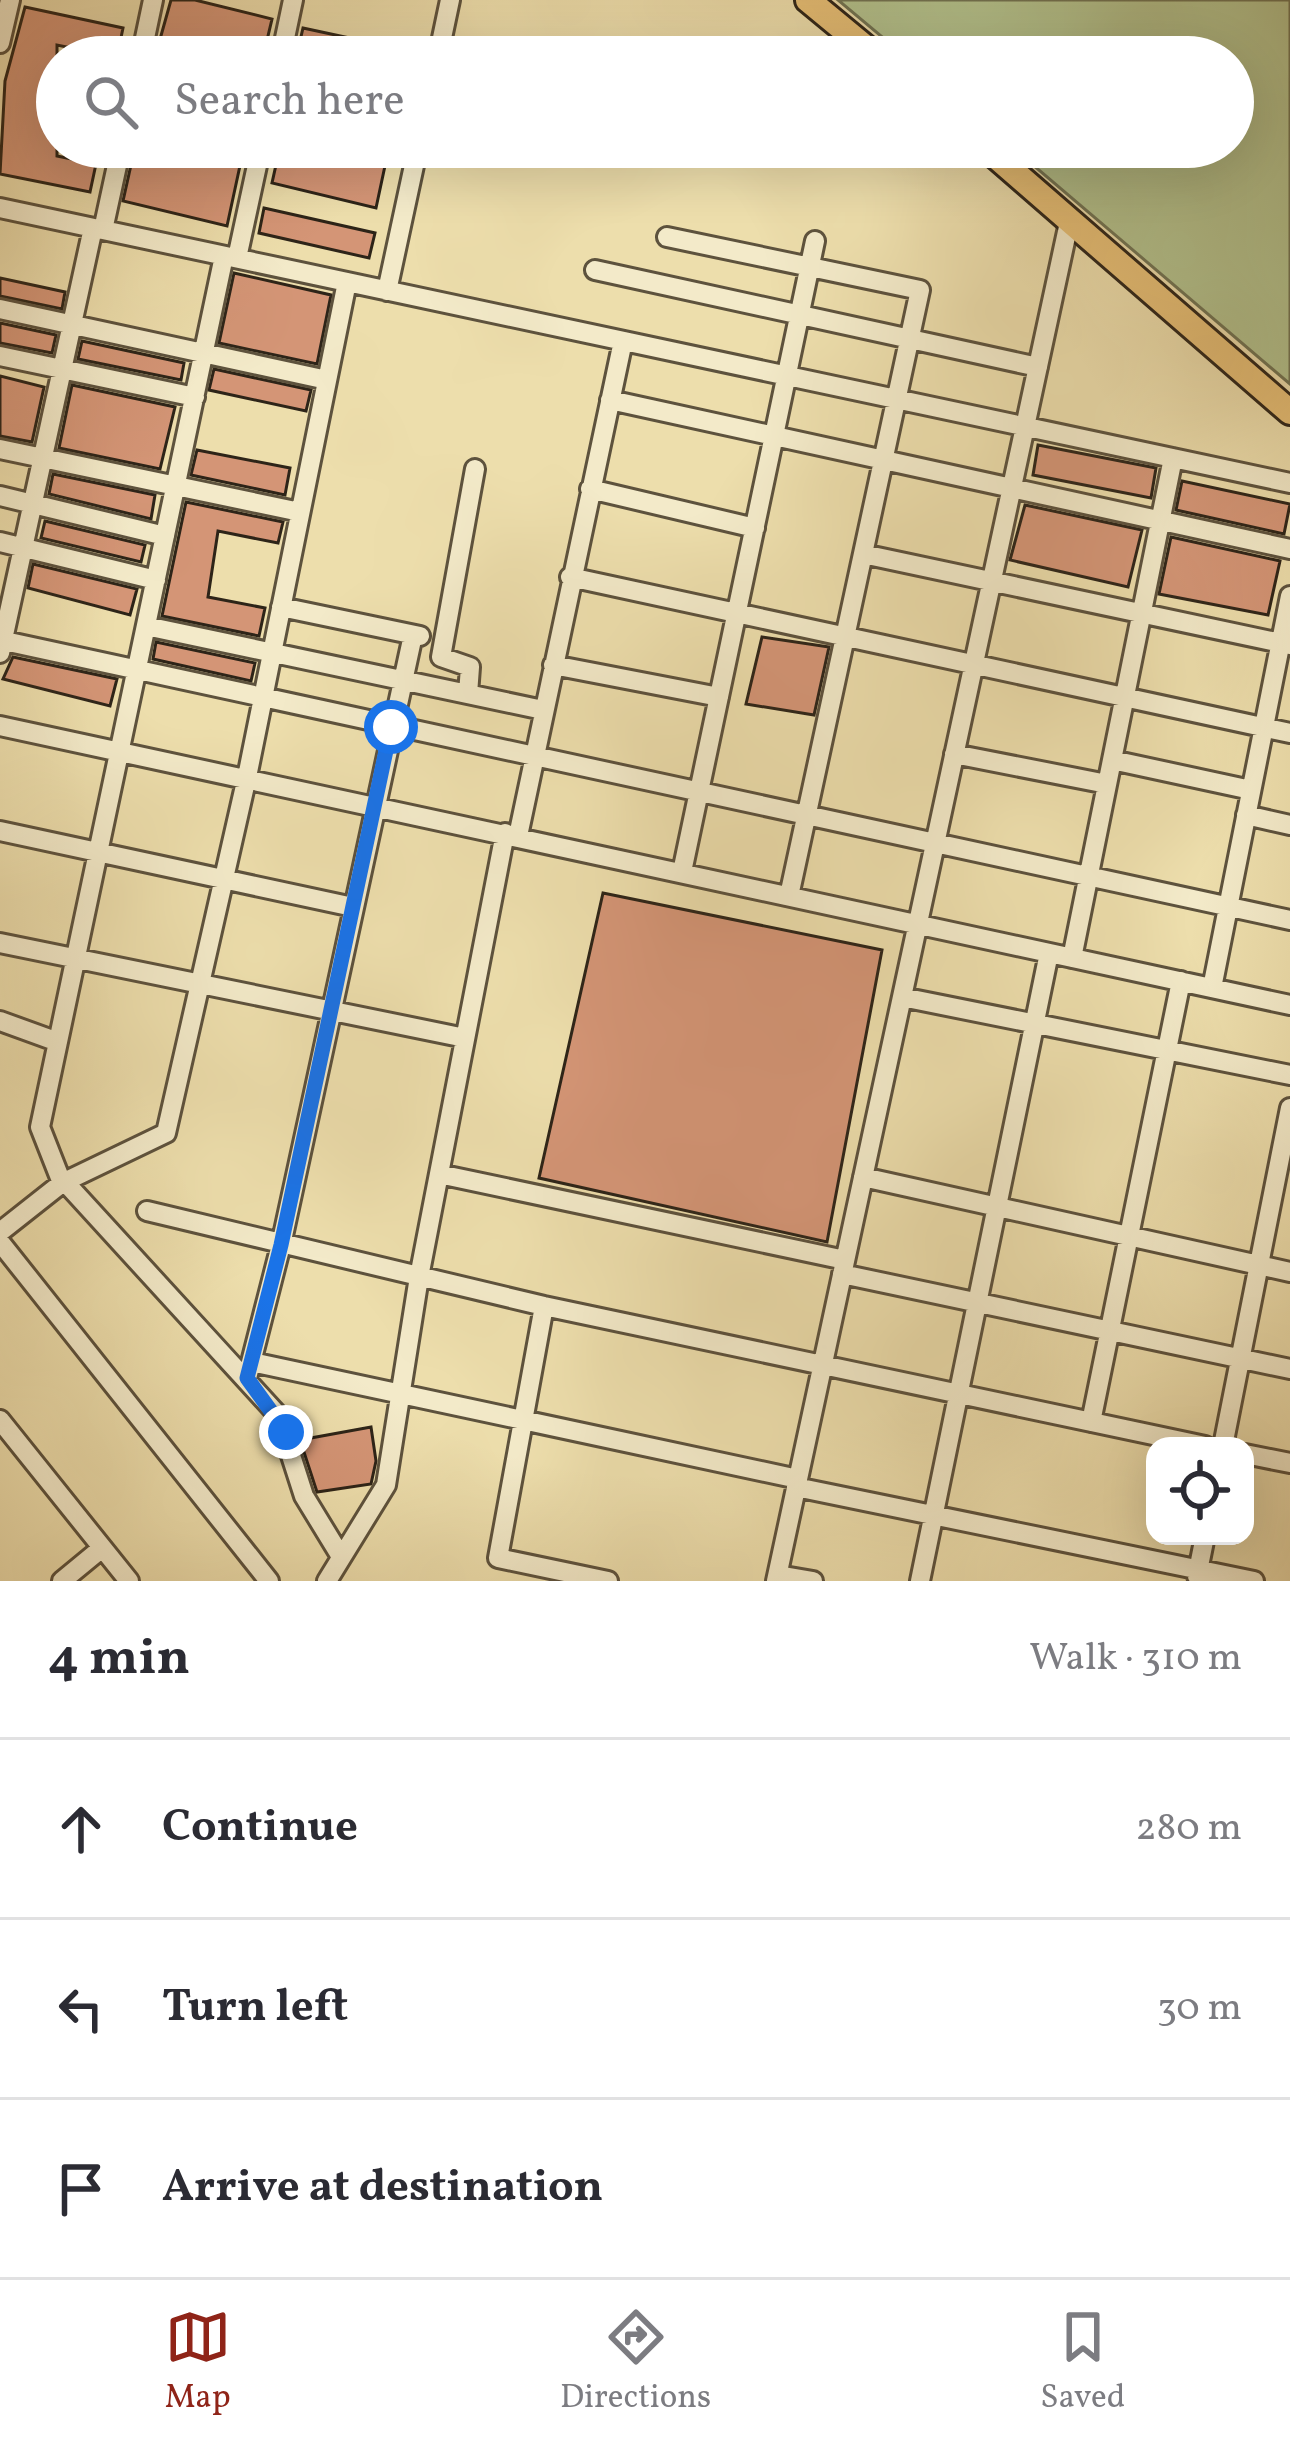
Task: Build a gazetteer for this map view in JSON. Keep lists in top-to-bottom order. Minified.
{"page":{"search":"Search here","heading":["4 min","Walk · 310 m"],"list":[["Continue","280 m"],["Turn left","30 m"],"Arrive at destination"],"nav":["Map","Directions","Saved"]}}
